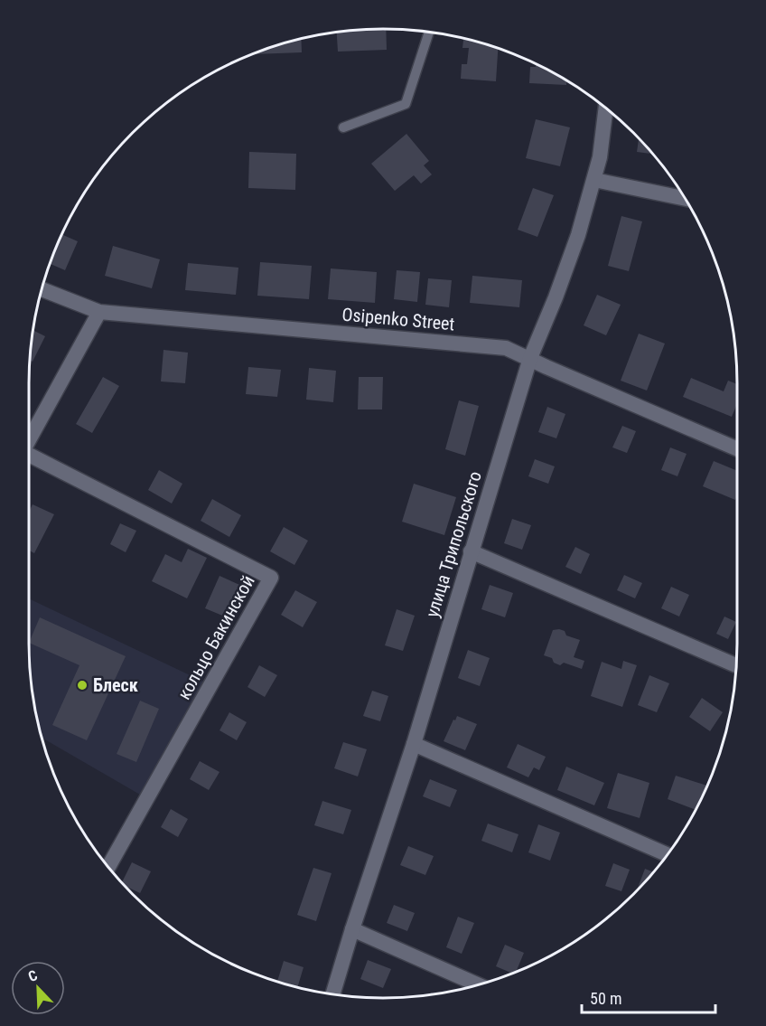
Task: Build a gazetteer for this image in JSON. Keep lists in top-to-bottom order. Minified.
{"streets":{"street":["Osipenko Street","улица Трипольского","кольцо Бакинской"]},"crossings":[["Osipenko Street","улица Трипольского"]],"places":["Блеск"],"scale_bar":"50 m","north":"top left"}
